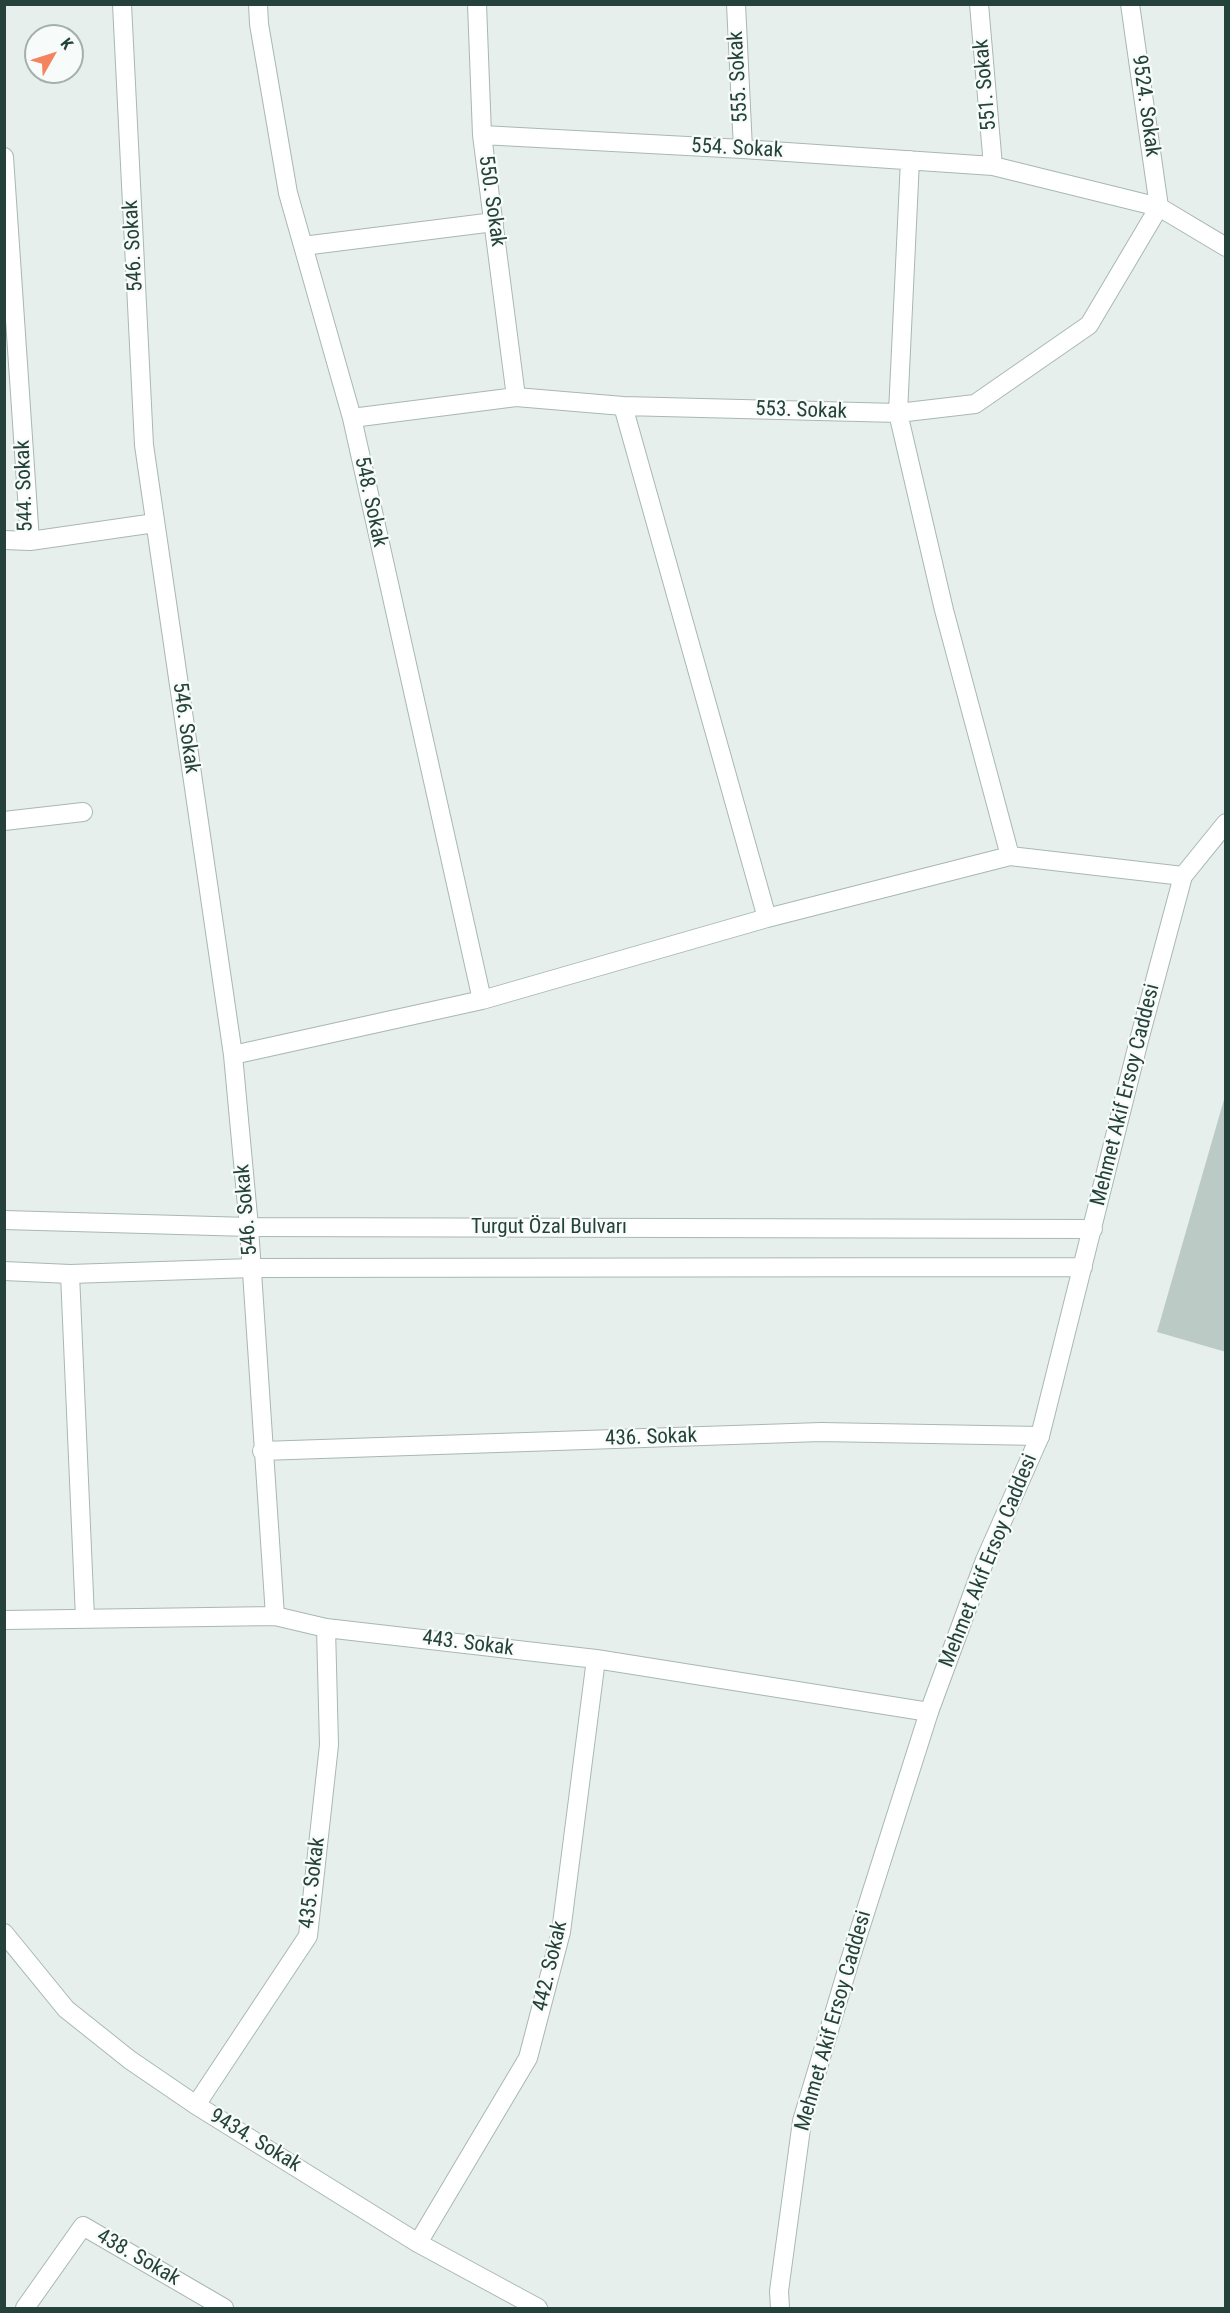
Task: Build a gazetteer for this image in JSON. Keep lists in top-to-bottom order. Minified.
{"streets":{"street":["555. Sokak","551. Sokak","9524. Sokak","554. Sokak","550. Sokak","546. Sokak","553. Sokak","544. Sokak","548. Sokak","Mehmet Akif Ersoy Caddesi","Turgut Özal Bulvarı","436. Sokak","443. Sokak","435. Sokak","442. Sokak","9434. Sokak","438. Sokak"]},"crossings":[["555. Sokak","554. Sokak"],["551. Sokak","554. Sokak"],["9524. Sokak","554. Sokak"],["9524. Sokak","553. Sokak"],["554. Sokak","550. Sokak"],["554. Sokak","553. Sokak"],["550. Sokak","553. Sokak"],["546. Sokak","Turgut Özal Bulvarı"],["546. Sokak","436. Sokak"],["546. Sokak","443. Sokak"],["553. Sokak","548. Sokak"],["Mehmet Akif Ersoy Caddesi","Turgut Özal Bulvarı"],["Mehmet Akif Ersoy Caddesi","436. Sokak"],["Mehmet Akif Ersoy Caddesi","443. Sokak"],["443. Sokak","435. Sokak"],["443. Sokak","442. Sokak"],["435. Sokak","9434. Sokak"],["442. Sokak","9434. Sokak"]],"north":"top right"}
